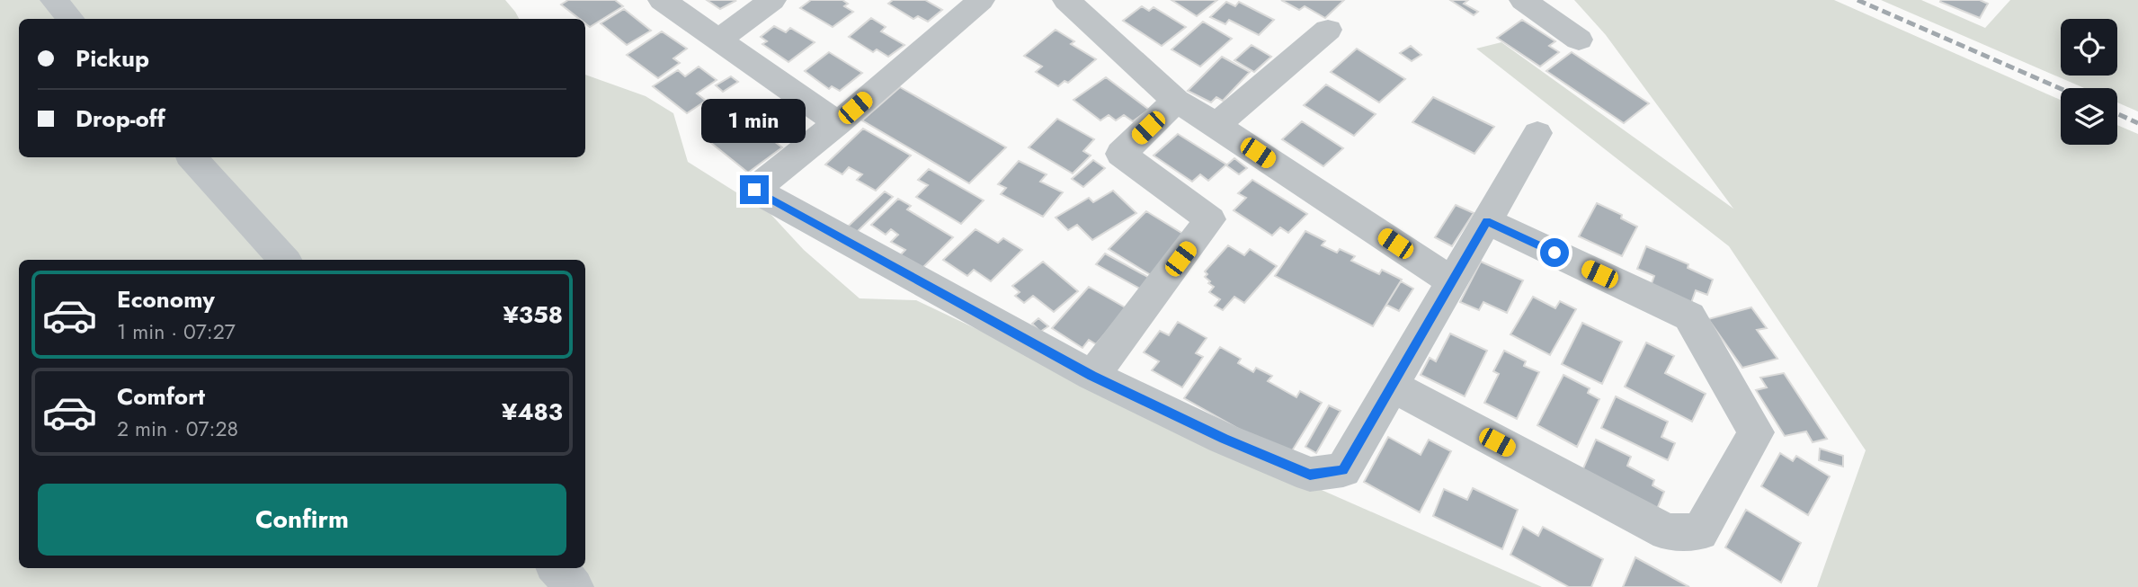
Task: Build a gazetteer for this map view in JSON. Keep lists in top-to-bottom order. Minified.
{"page":{"banner":["Pickup","Drop-off"],"bubble":"1 min","list":[{"name":"Economy","note":"1 min · 07:27","value":"¥358"},{"name":"Comfort","note":"2 min · 07:28","value":"¥483"}],"buttons":"Confirm"}}
